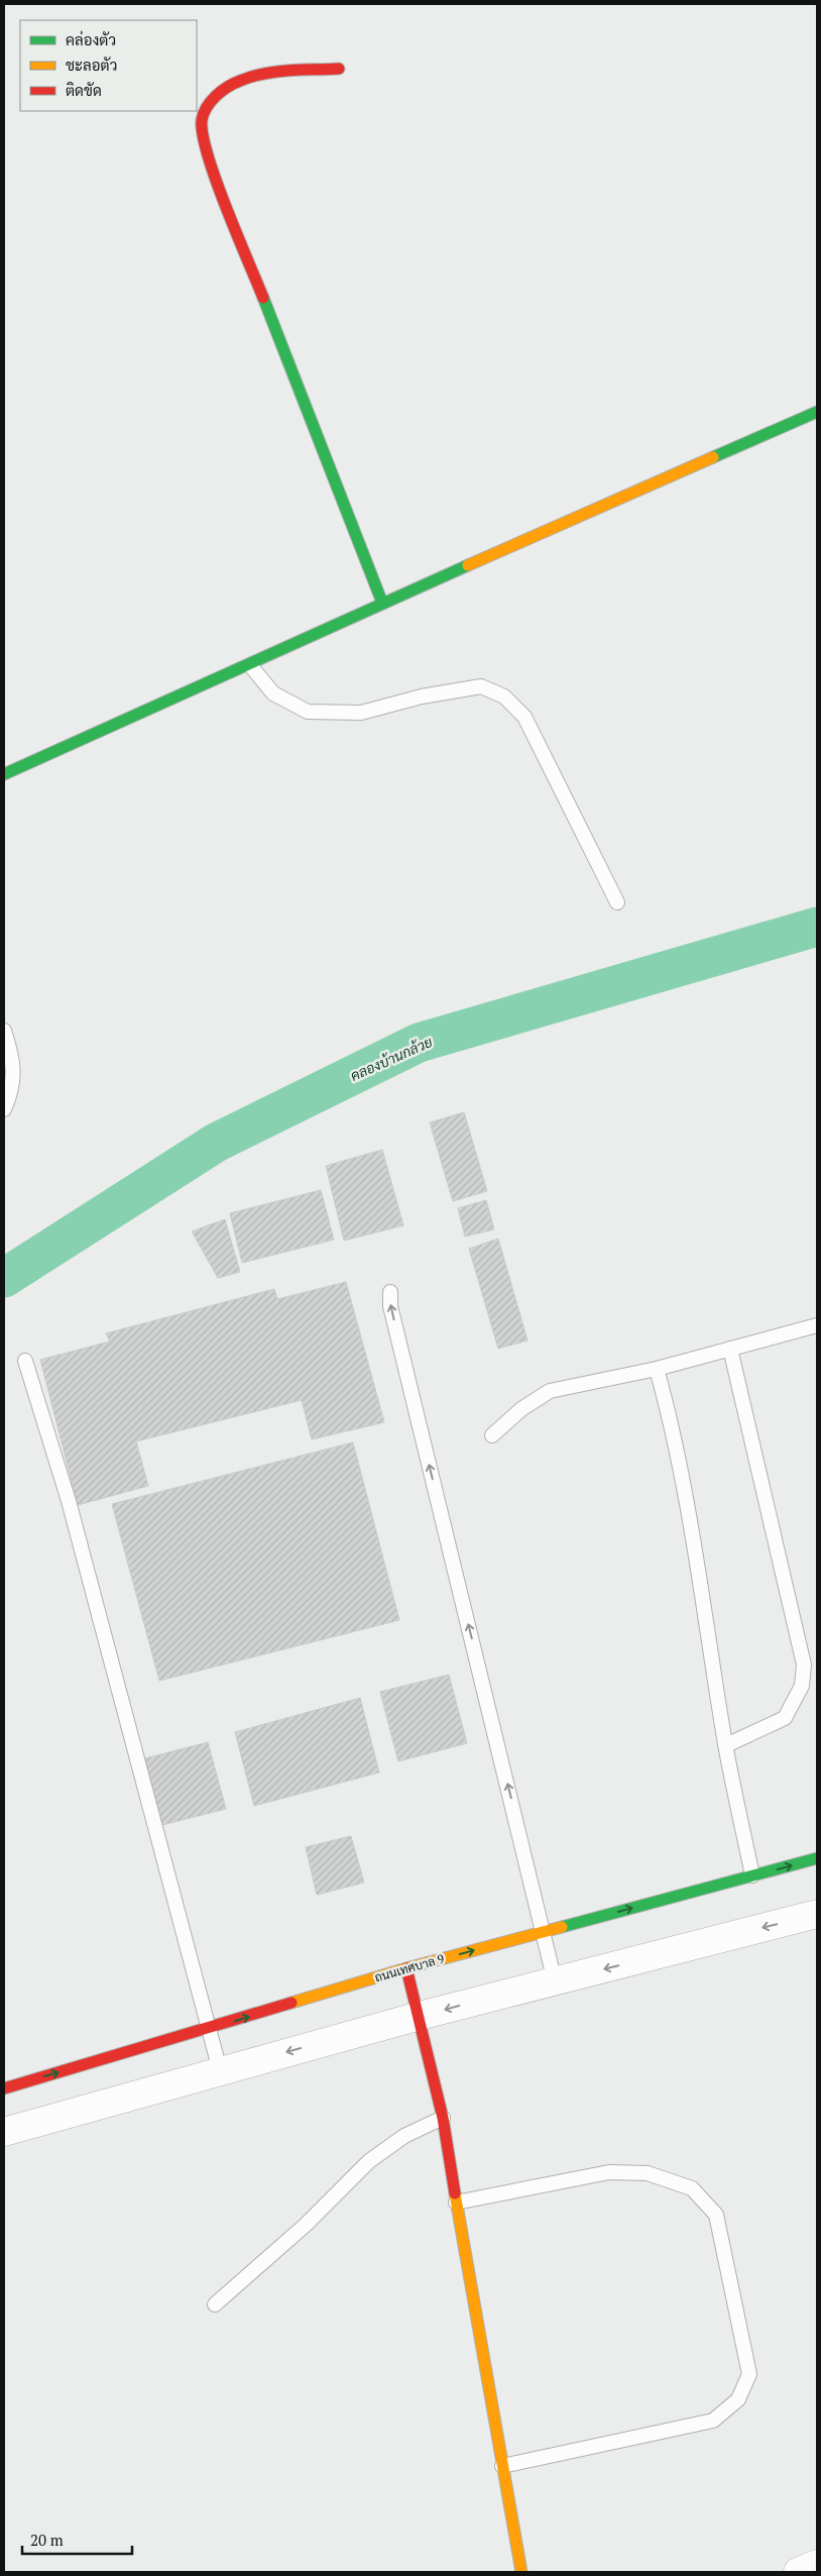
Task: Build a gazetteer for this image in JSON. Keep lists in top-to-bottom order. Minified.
{"streets":{"street":["ถนนเทศบาล 9"]},"water":["คลองบ้านกล้วย"],"legend":["คล่องตัว","ชะลอตัว","ติดขัด"],"scale_bar":"20 m"}
